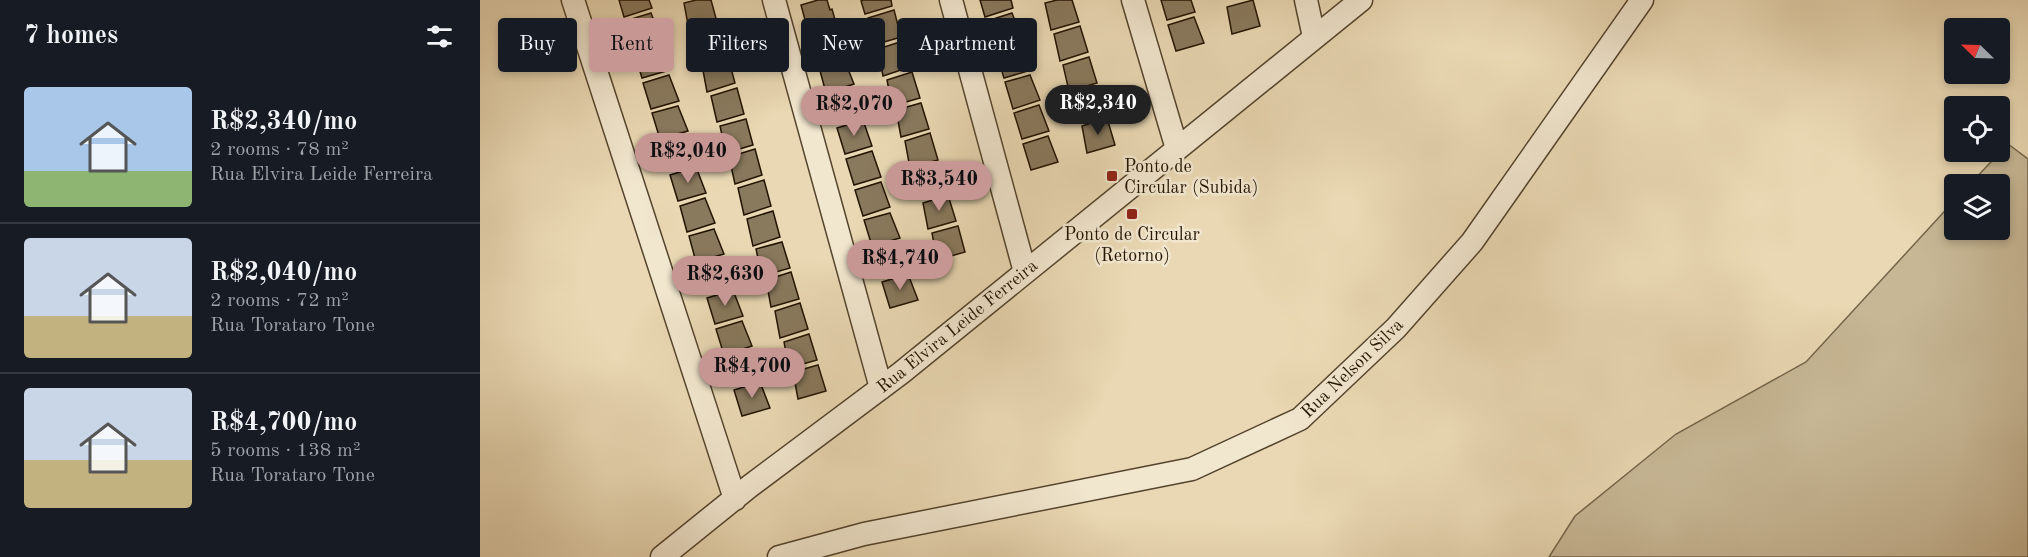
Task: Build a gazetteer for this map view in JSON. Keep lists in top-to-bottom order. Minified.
{"streets":{"street":["Rua Elvira Leide Ferreira","Rua Nelson Silva"]},"places":{"transit":["Ponto de Circular (Subida)","Ponto de Circular (Retorno)"]},"north":"top left","page":{"heading":"7 homes","chip":["Buy","Rent","Filters","New","Apartment"],"list":[{"name":"R$2,340/mo","note":"2 rooms · 78 m² · Rua Elvira Leide Ferreira"},{"name":"R$2,040/mo","note":"2 rooms · 72 m² · Rua Torataro Tone"},{"name":"R$4,700/mo","note":"5 rooms · 138 m² · Rua Torataro Tone"}],"price":["R$2,340","R$2,070","R$2,040","R$3,540","R$4,740","R$2,630","R$4,700"]}}
